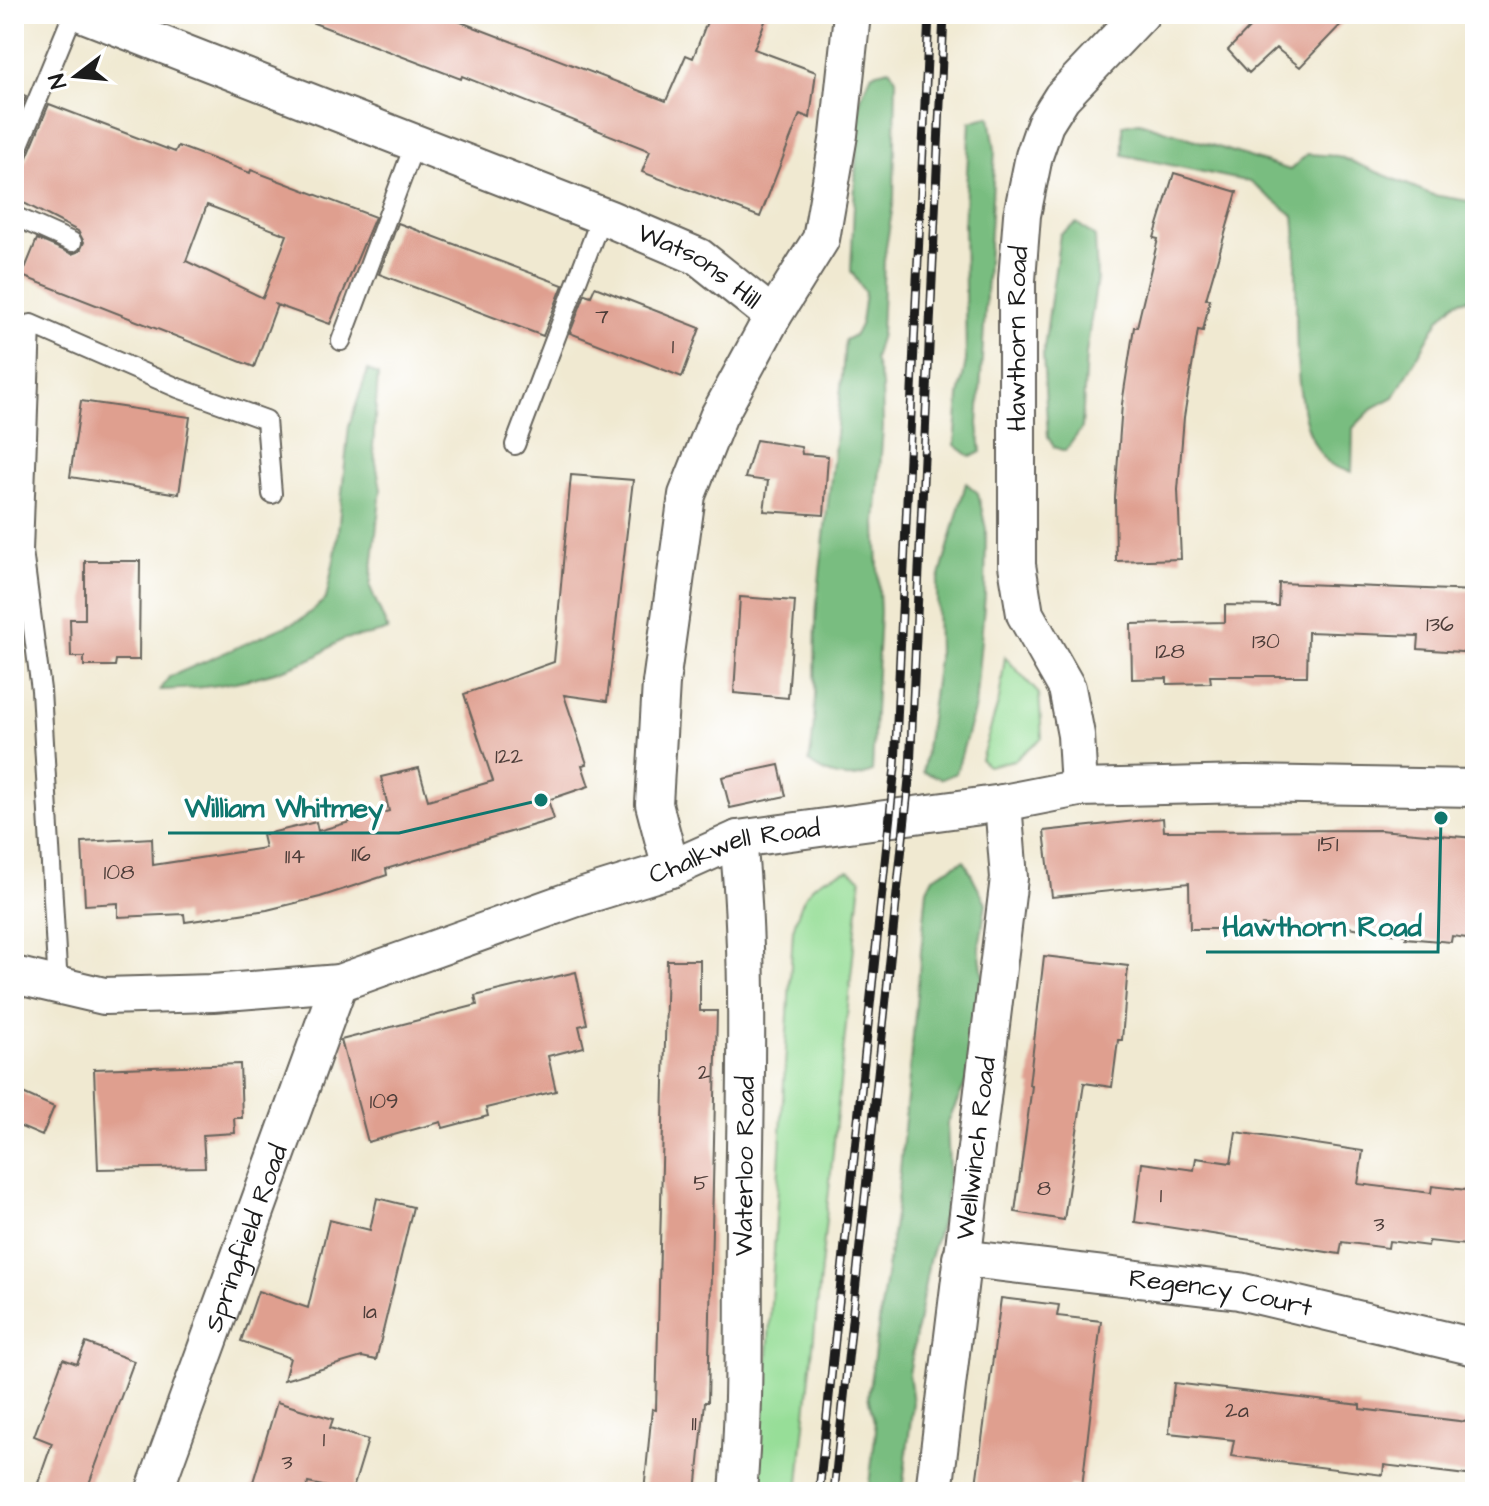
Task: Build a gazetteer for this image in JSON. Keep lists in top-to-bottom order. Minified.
{"streets":{"street":["Watsons Hill","Hawthorn Road","Chalkwell Road","Wellwinch Road","Waterloo Road","Springfield Road","Regency Court"]},"crossings":[["Watsons Hill","Chalkwell Road"],["Hawthorn Road","Chalkwell Road"],["Chalkwell Road","Wellwinch Road"],["Chalkwell Road","Waterloo Road"],["Chalkwell Road","Springfield Road"],["Wellwinch Road","Regency Court"]],"places":["William Whitmey","Hawthorn Road"],"house_numbers":["7","1","136","130","128","122","151","116","114","108","2","109","5","8","1","3","1a","2a","11","1","3"],"north":"left"}
